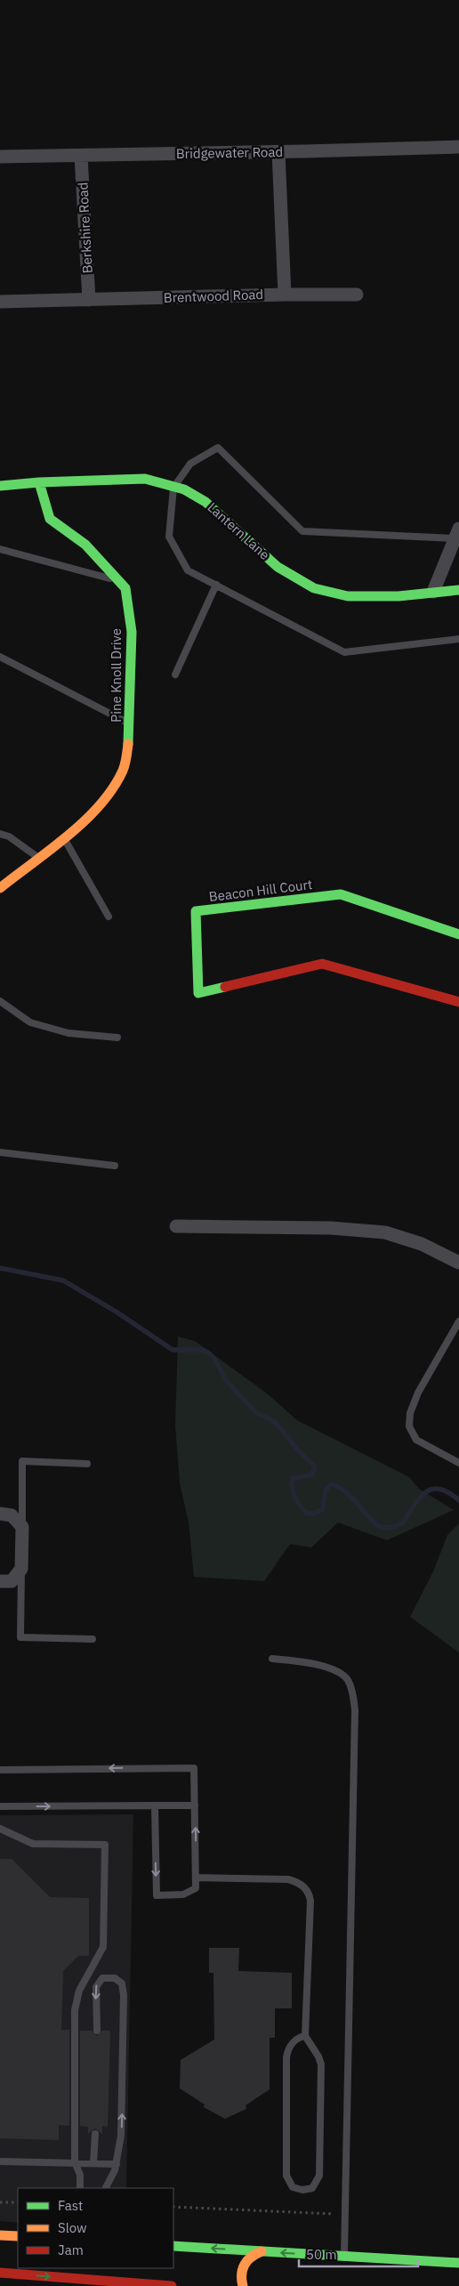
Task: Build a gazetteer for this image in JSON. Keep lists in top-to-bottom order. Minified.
{"streets":{"street":["Bridgewater Road","Berkshire Road","Brentwood Road","Lantern Lane","Pine Knoll Drive","Beacon Hill Court"]},"crossings":[["Bridgewater Road","Berkshire Road"],["Berkshire Road","Brentwood Road"],["Lantern Lane","Pine Knoll Drive"]],"legend":["Fast","Slow","Jam"],"scale_bar":"50 m"}
